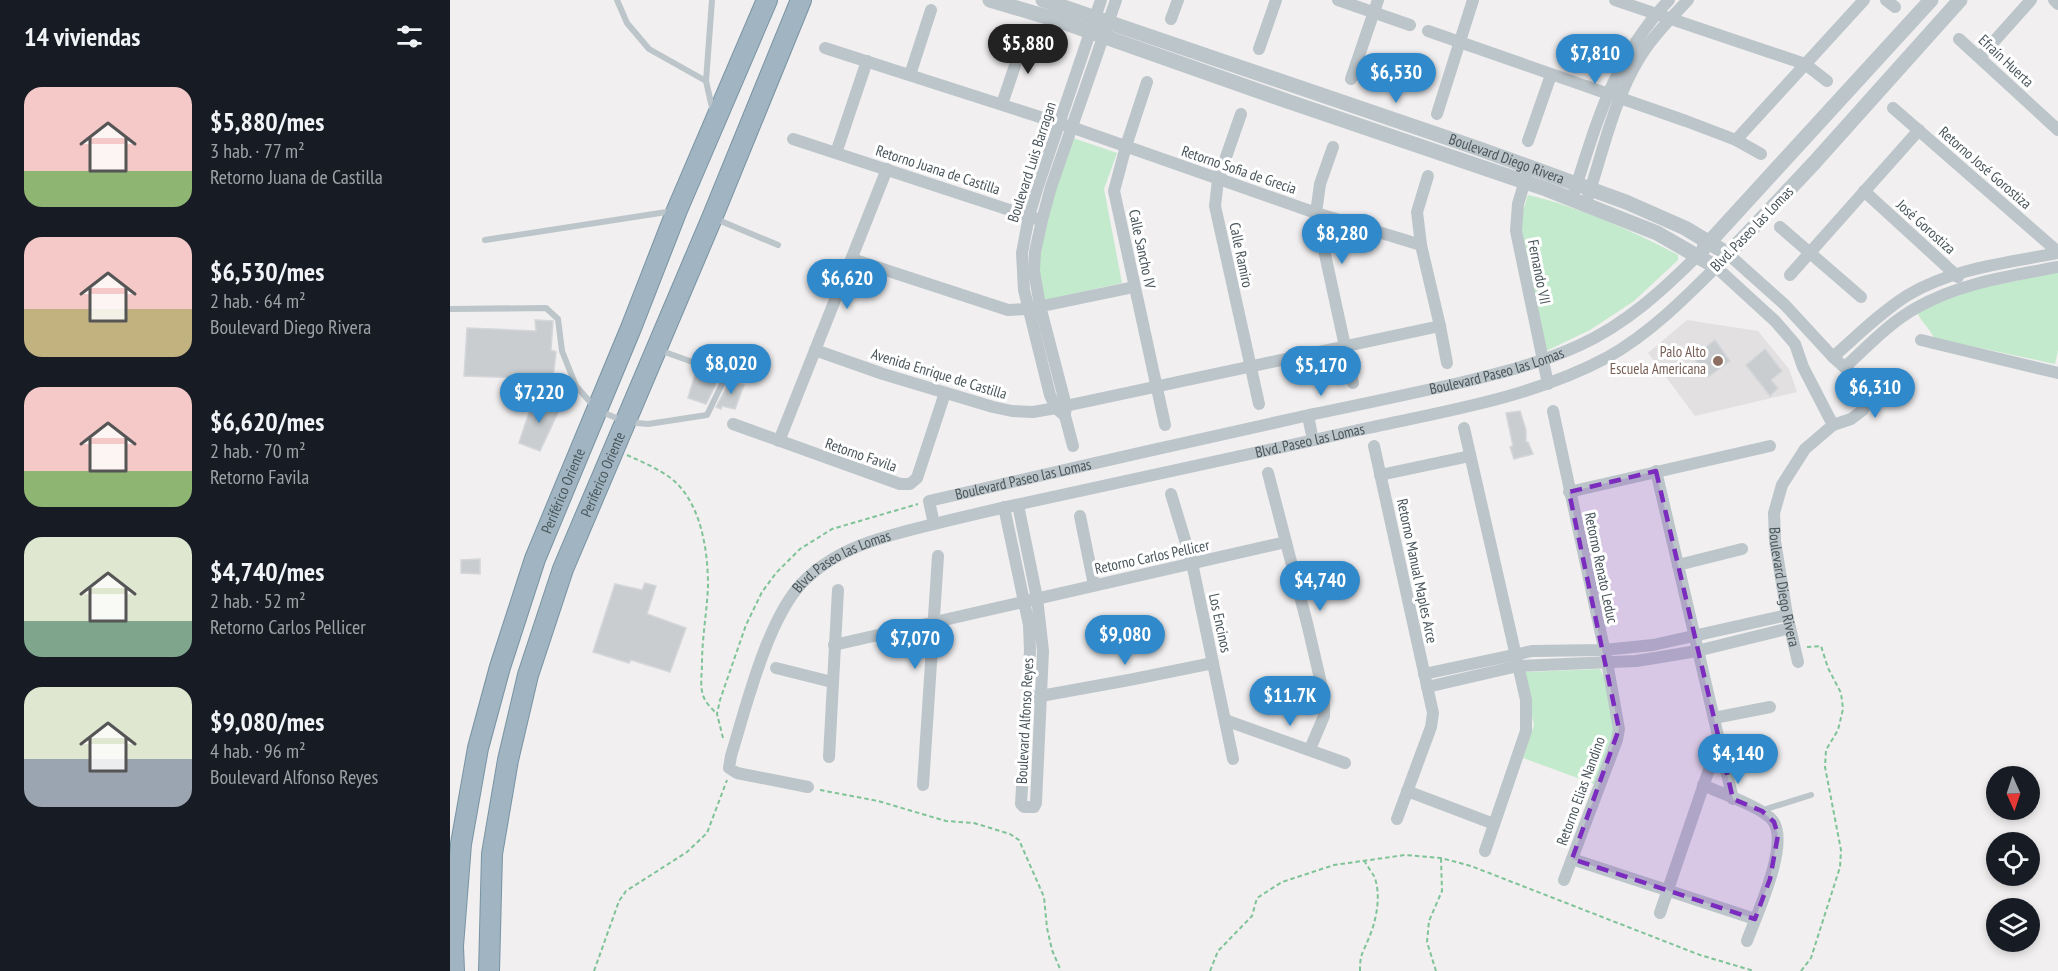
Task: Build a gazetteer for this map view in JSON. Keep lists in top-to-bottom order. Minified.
{"streets":{"highway":["Periferico Oriente","Periférico Oriente"],"street":["Efraín Huerta","Boulevard Diego Rivera","Boulevard Luis Barragan","Retorno José Gorostiza","Retorno Juana de Castilla","Retorno Sofia de Grecia","José Gorostiza","Blvd. Paseo las Lomas","Calle Sancho IV","Calle Ramiro","Fernando VII","Boulevard Paseo las Lomas","Avenida Enrique de Castilla","Retorno Favila","Retorno Carlos Pellicer","Retorno Renato Leduc","Retorno Manual Maples Arce","Los Encinos","Boulevard Alfonso Reyes","Retorno Elias Nandino"]},"crossings":[["Boulevard Diego Rivera","Boulevard Luis Barragan"],["Boulevard Diego Rivera","Blvd. Paseo las Lomas"],["Boulevard Diego Rivera","Fernando VII"],["Boulevard Diego Rivera","Boulevard Paseo las Lomas"],["Boulevard Luis Barragan","Retorno Juana de Castilla"],["Boulevard Luis Barragan","Retorno Sofia de Grecia"],["Boulevard Luis Barragan","Avenida Enrique de Castilla"],["Retorno José Gorostiza","José Gorostiza"],["Retorno Sofia de Grecia","Calle Sancho IV"],["Retorno Sofia de Grecia","Calle Ramiro"],["Blvd. Paseo las Lomas","Fernando VII"],["Blvd. Paseo las Lomas","Boulevard Paseo las Lomas"],["Blvd. Paseo las Lomas","Boulevard Alfonso Reyes"],["Fernando VII","Boulevard Paseo las Lomas"],["Avenida Enrique de Castilla","Retorno Favila"],["Retorno Carlos Pellicer","Los Encinos"],["Retorno Carlos Pellicer","Boulevard Alfonso Reyes"],["Retorno Renato Leduc","Retorno Elias Nandino"]],"places":["Palo Alto Escuela Americana"],"north":"bottom","page":{"heading":"14 viviendas","price":["$5,880","$7,810","$6,530","$8,280","$6,620","$8,020","$5,170","$6,310","$7,220","$4,740","$9,080","$7,070","$11.7K","$4,140"],"list":[{"name":"$5,880/mes","note":"3 hab. · 77 m² · Retorno Juana de Castilla"},{"name":"$6,530/mes","note":"2 hab. · 64 m² · Boulevard Diego Rivera"},{"name":"$6,620/mes","note":"2 hab. · 70 m² · Retorno Favila"},{"name":"$4,740/mes","note":"2 hab. · 52 m² · Retorno Carlos Pellicer"},{"name":"$9,080/mes","note":"4 hab. · 96 m² · Boulevard Alfonso Reyes"}]}}
